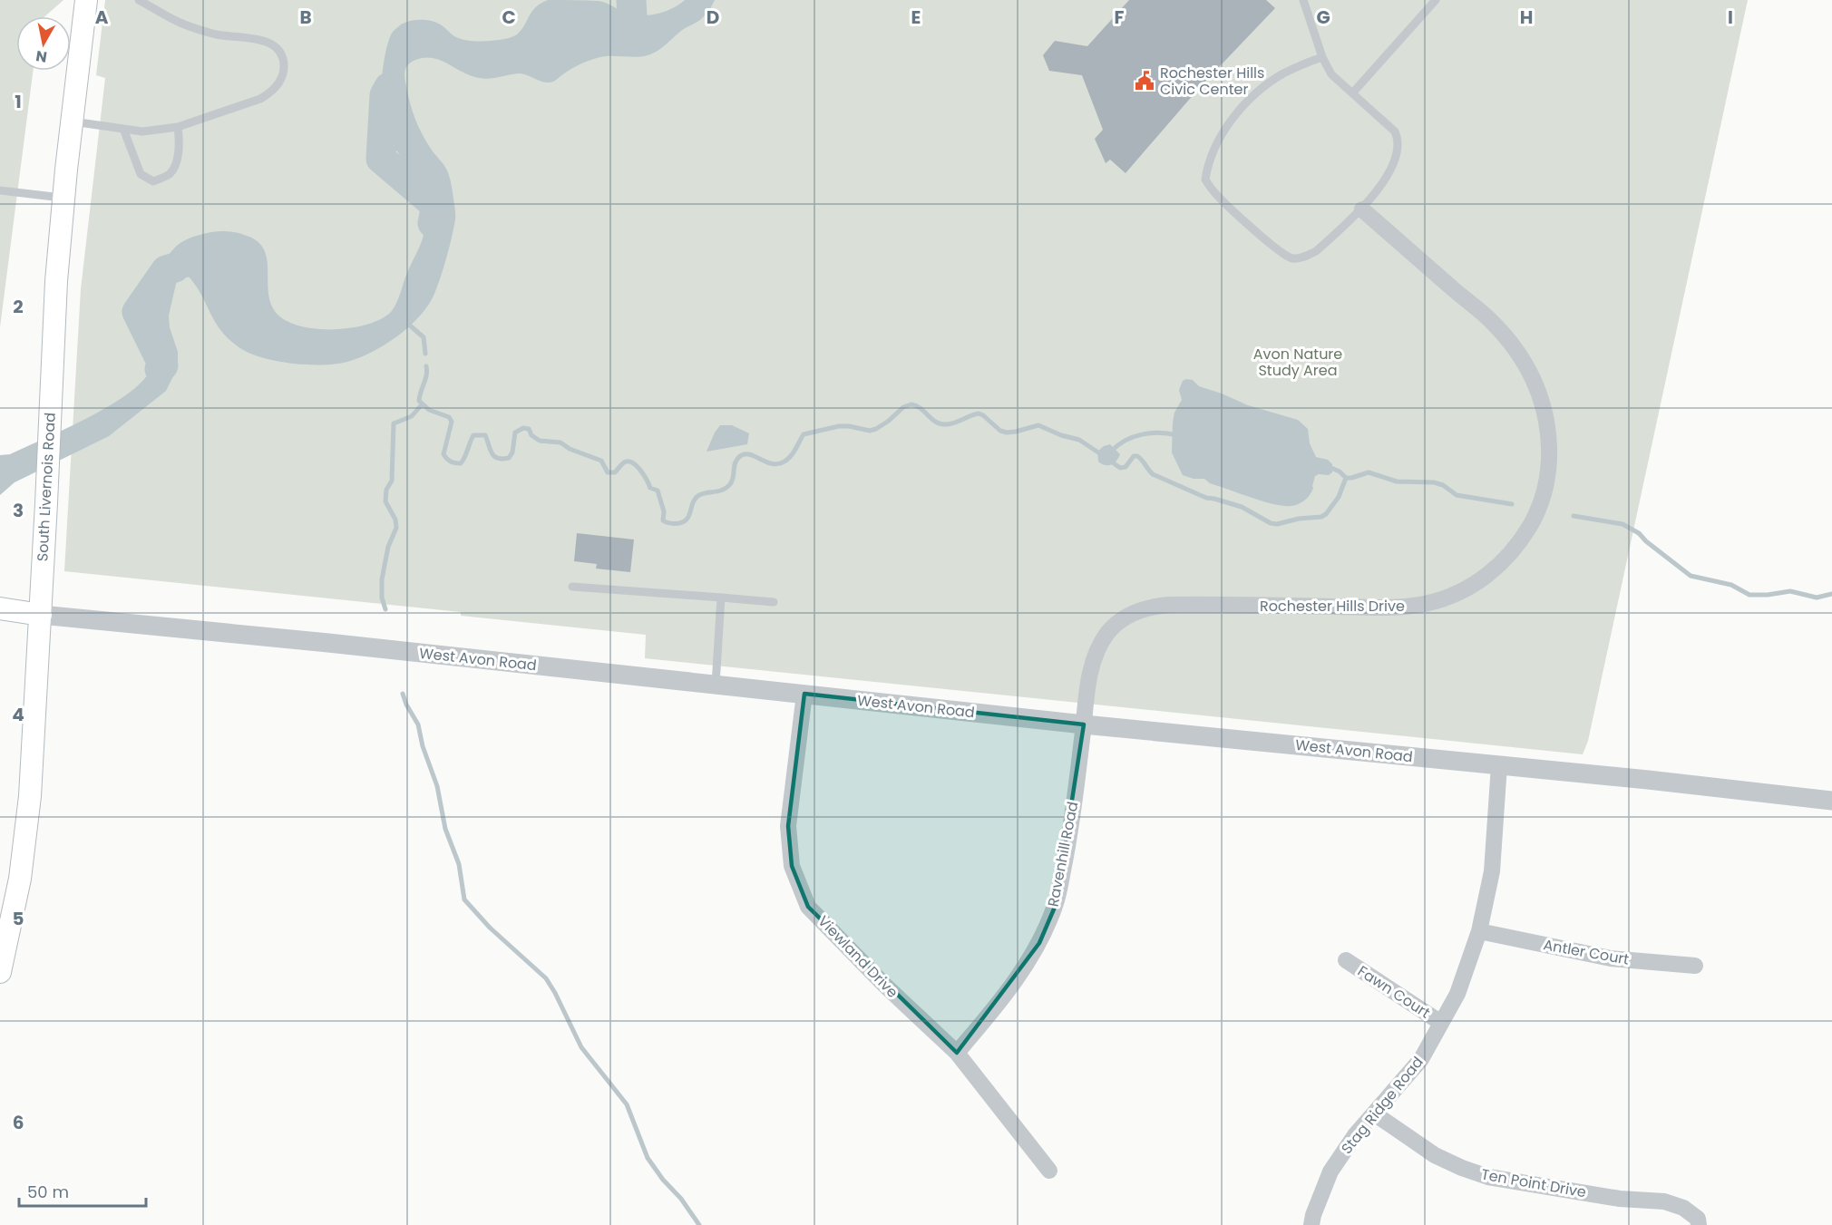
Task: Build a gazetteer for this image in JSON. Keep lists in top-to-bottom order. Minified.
{"streets":{"main road":["South Livernois Road","West Avon Road"],"street":["Rochester Hills Drive","Ravenhill Road","Antler Court","Viewland Drive","Fawn Court","Stag Ridge Road","Ten Point Drive"]},"crossings":[["South Livernois Road","West Avon Road"],["Rochester Hills Drive","West Avon Road"],["Rochester Hills Drive","Ravenhill Road"],["West Avon Road","Ravenhill Road"],["West Avon Road","Viewland Drive"],["West Avon Road","Stag Ridge Road"],["Ravenhill Road","Viewland Drive"],["Antler Court","Stag Ridge Road"],["Fawn Court","Stag Ridge Road"],["Stag Ridge Road","Ten Point Drive"]],"parks":["Avon Nature Study Area"],"places":{"public building":["Rochester Hills Civic Center"]},"scale_bar":"50 m","north":"bottom","grid":{"columns":["A","B","C","D","E","F","G","H","I"],"rows":["1","2","3","4","5","6"]}}
